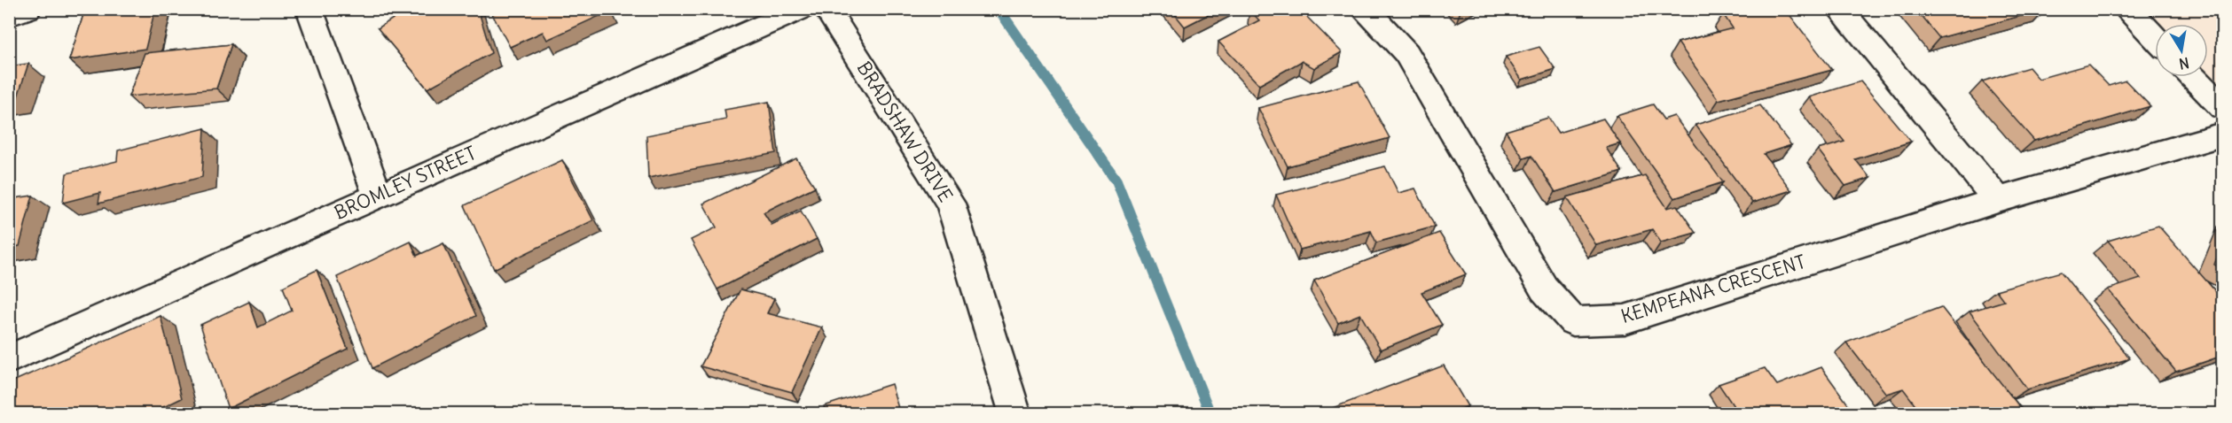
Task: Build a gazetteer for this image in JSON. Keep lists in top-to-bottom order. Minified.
{"streets":{"street":["BRADSHAW DRIVE","BROMLEY STREET","KEMPEANA CRESCENT"]},"north":"bottom"}
